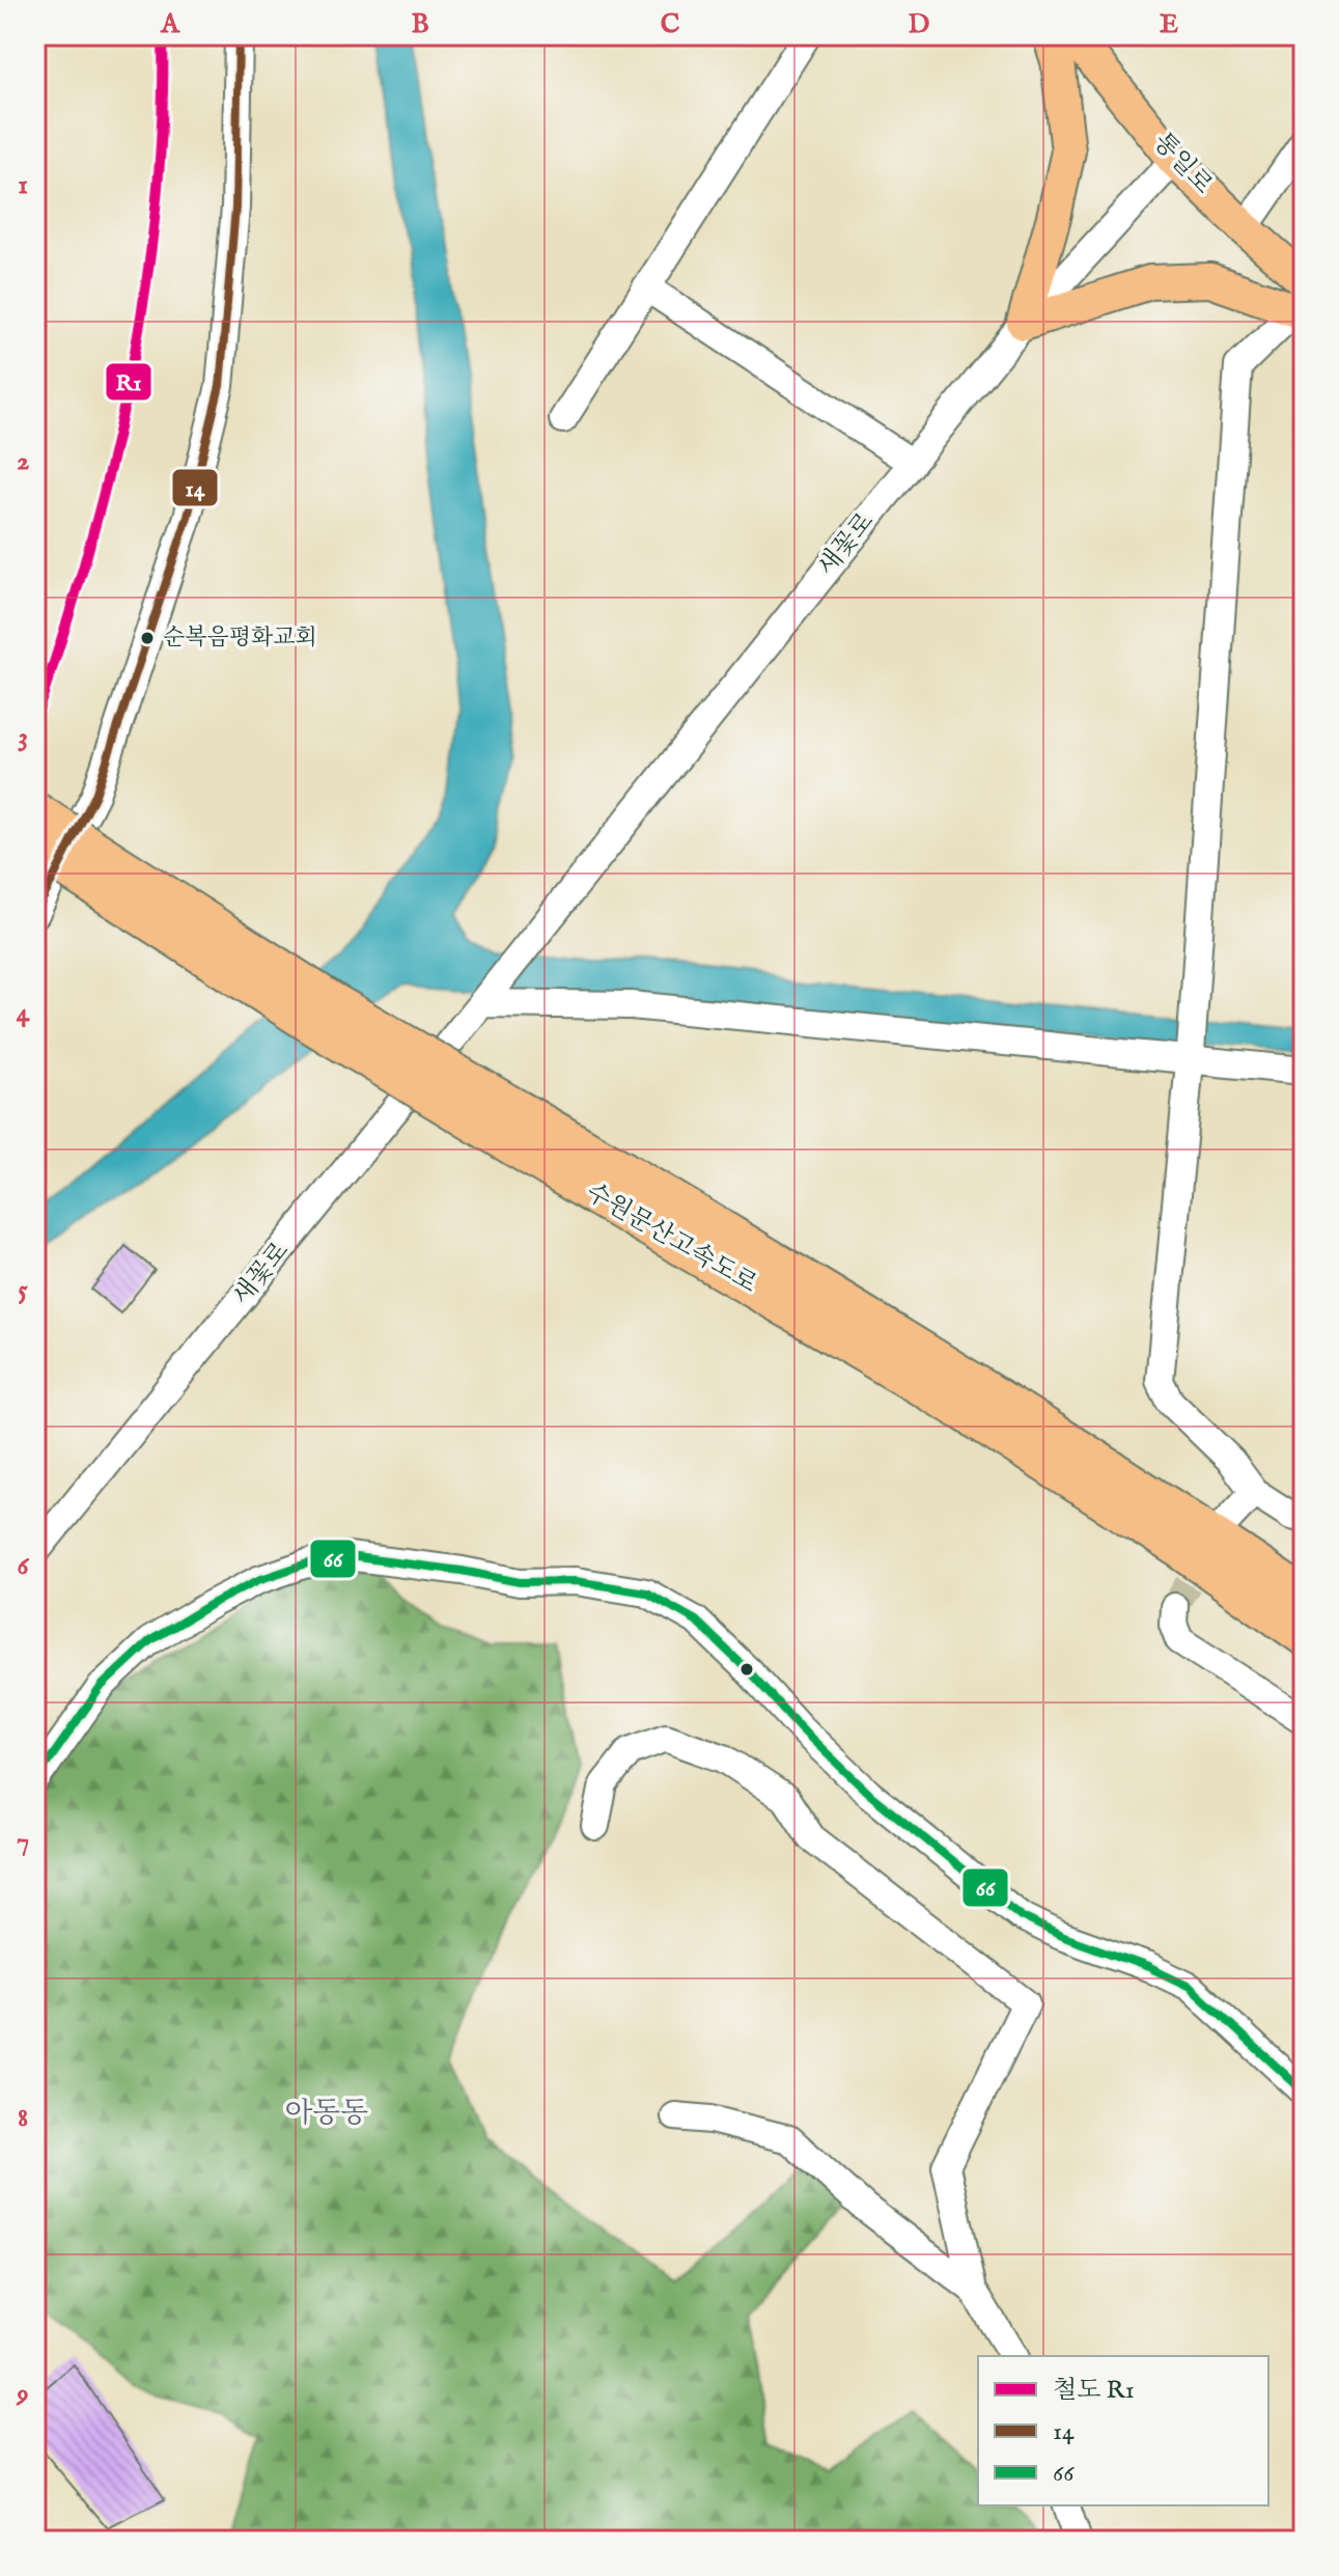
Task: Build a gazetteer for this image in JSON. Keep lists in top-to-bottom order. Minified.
{"streets":{"highway":["수원문산고속도로"],"main road":["통일로"],"street":["새꽃로"]},"crossings":[["통일로","새꽃로"]],"districts":["아동동"],"places":["순복음평화교회"],"lines":["rail line R1","transit line 14","transit line 66"],"legend":["철도 R1","14","66"],"grid":{"columns":["A","B","C","D","E"],"rows":["1","2","3","4","5","6","7","8","9"]}}
